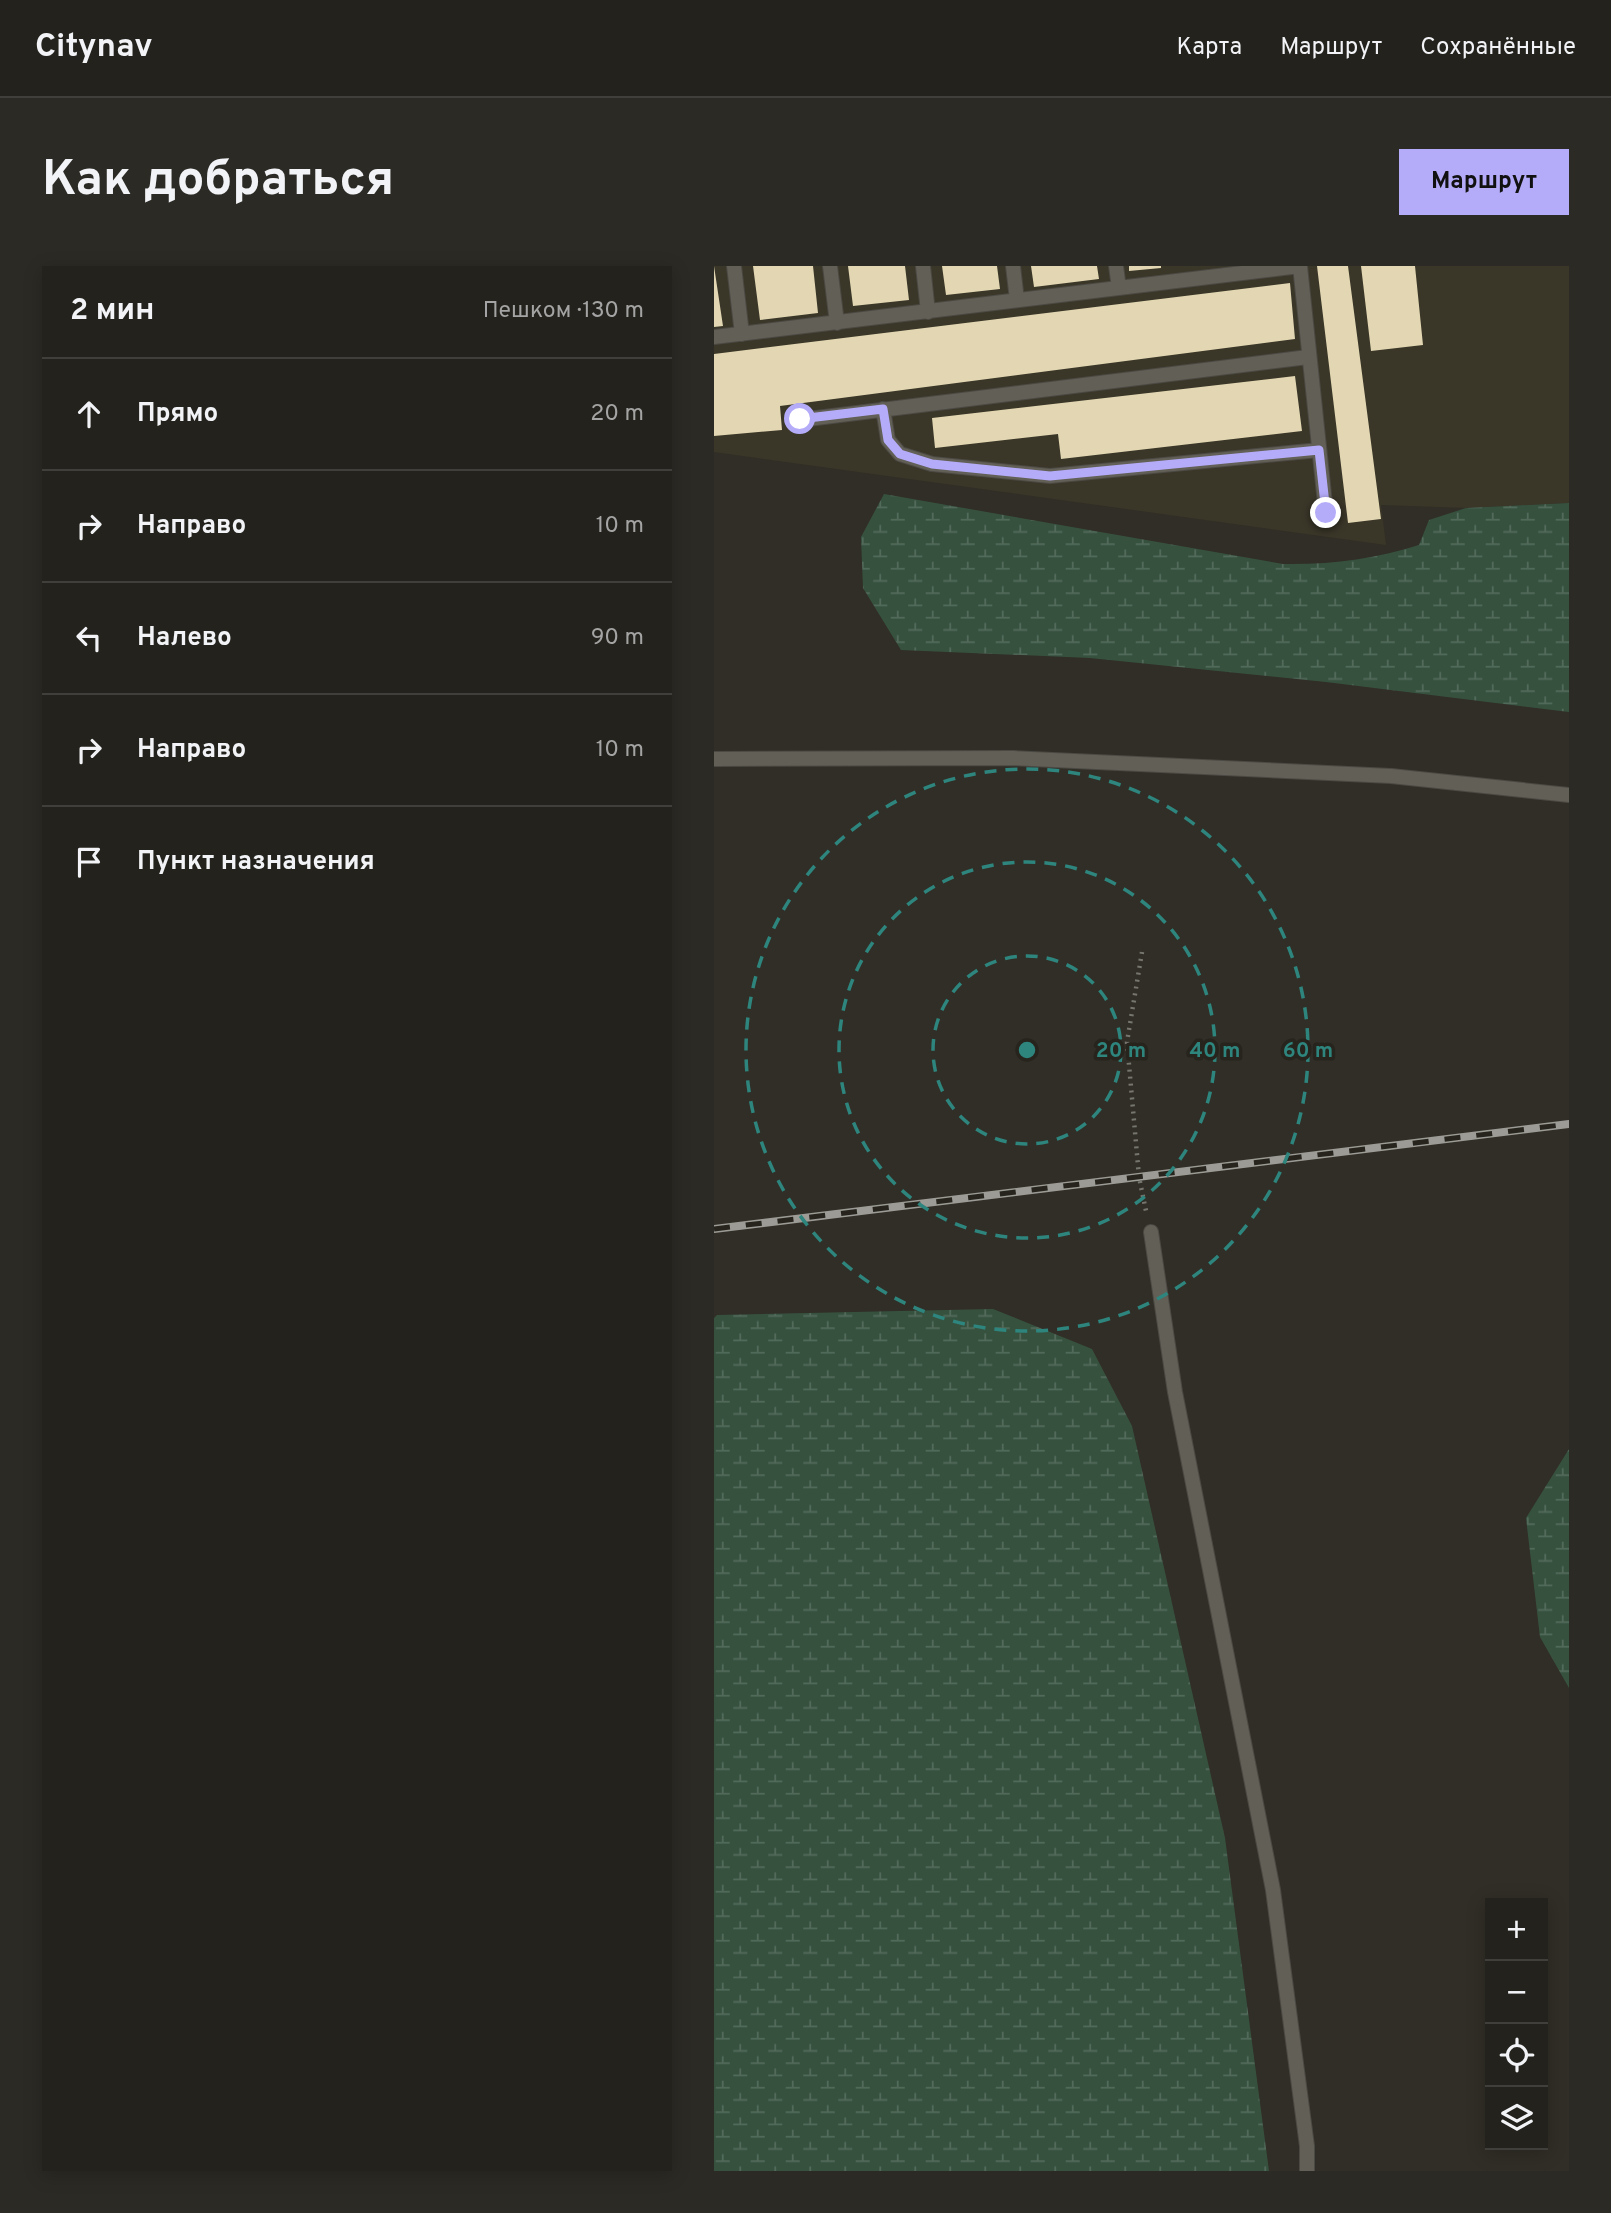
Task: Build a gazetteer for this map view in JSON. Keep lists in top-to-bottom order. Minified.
{"page":{"header":"Citynav","nav":["Карта","Маршрут","Сохранённые"],"buttons":"Маршрут","title":"Как добраться","heading":["2 мин","Пешком · 130 m"],"list":[["Прямо","20 m"],["Направо","10 m"],["Налево","90 m"],["Направо","10 m"],"Пункт назначения"],"map_buttons":["+","−"]},"rings":["20 m","40 m","60 m"]}
